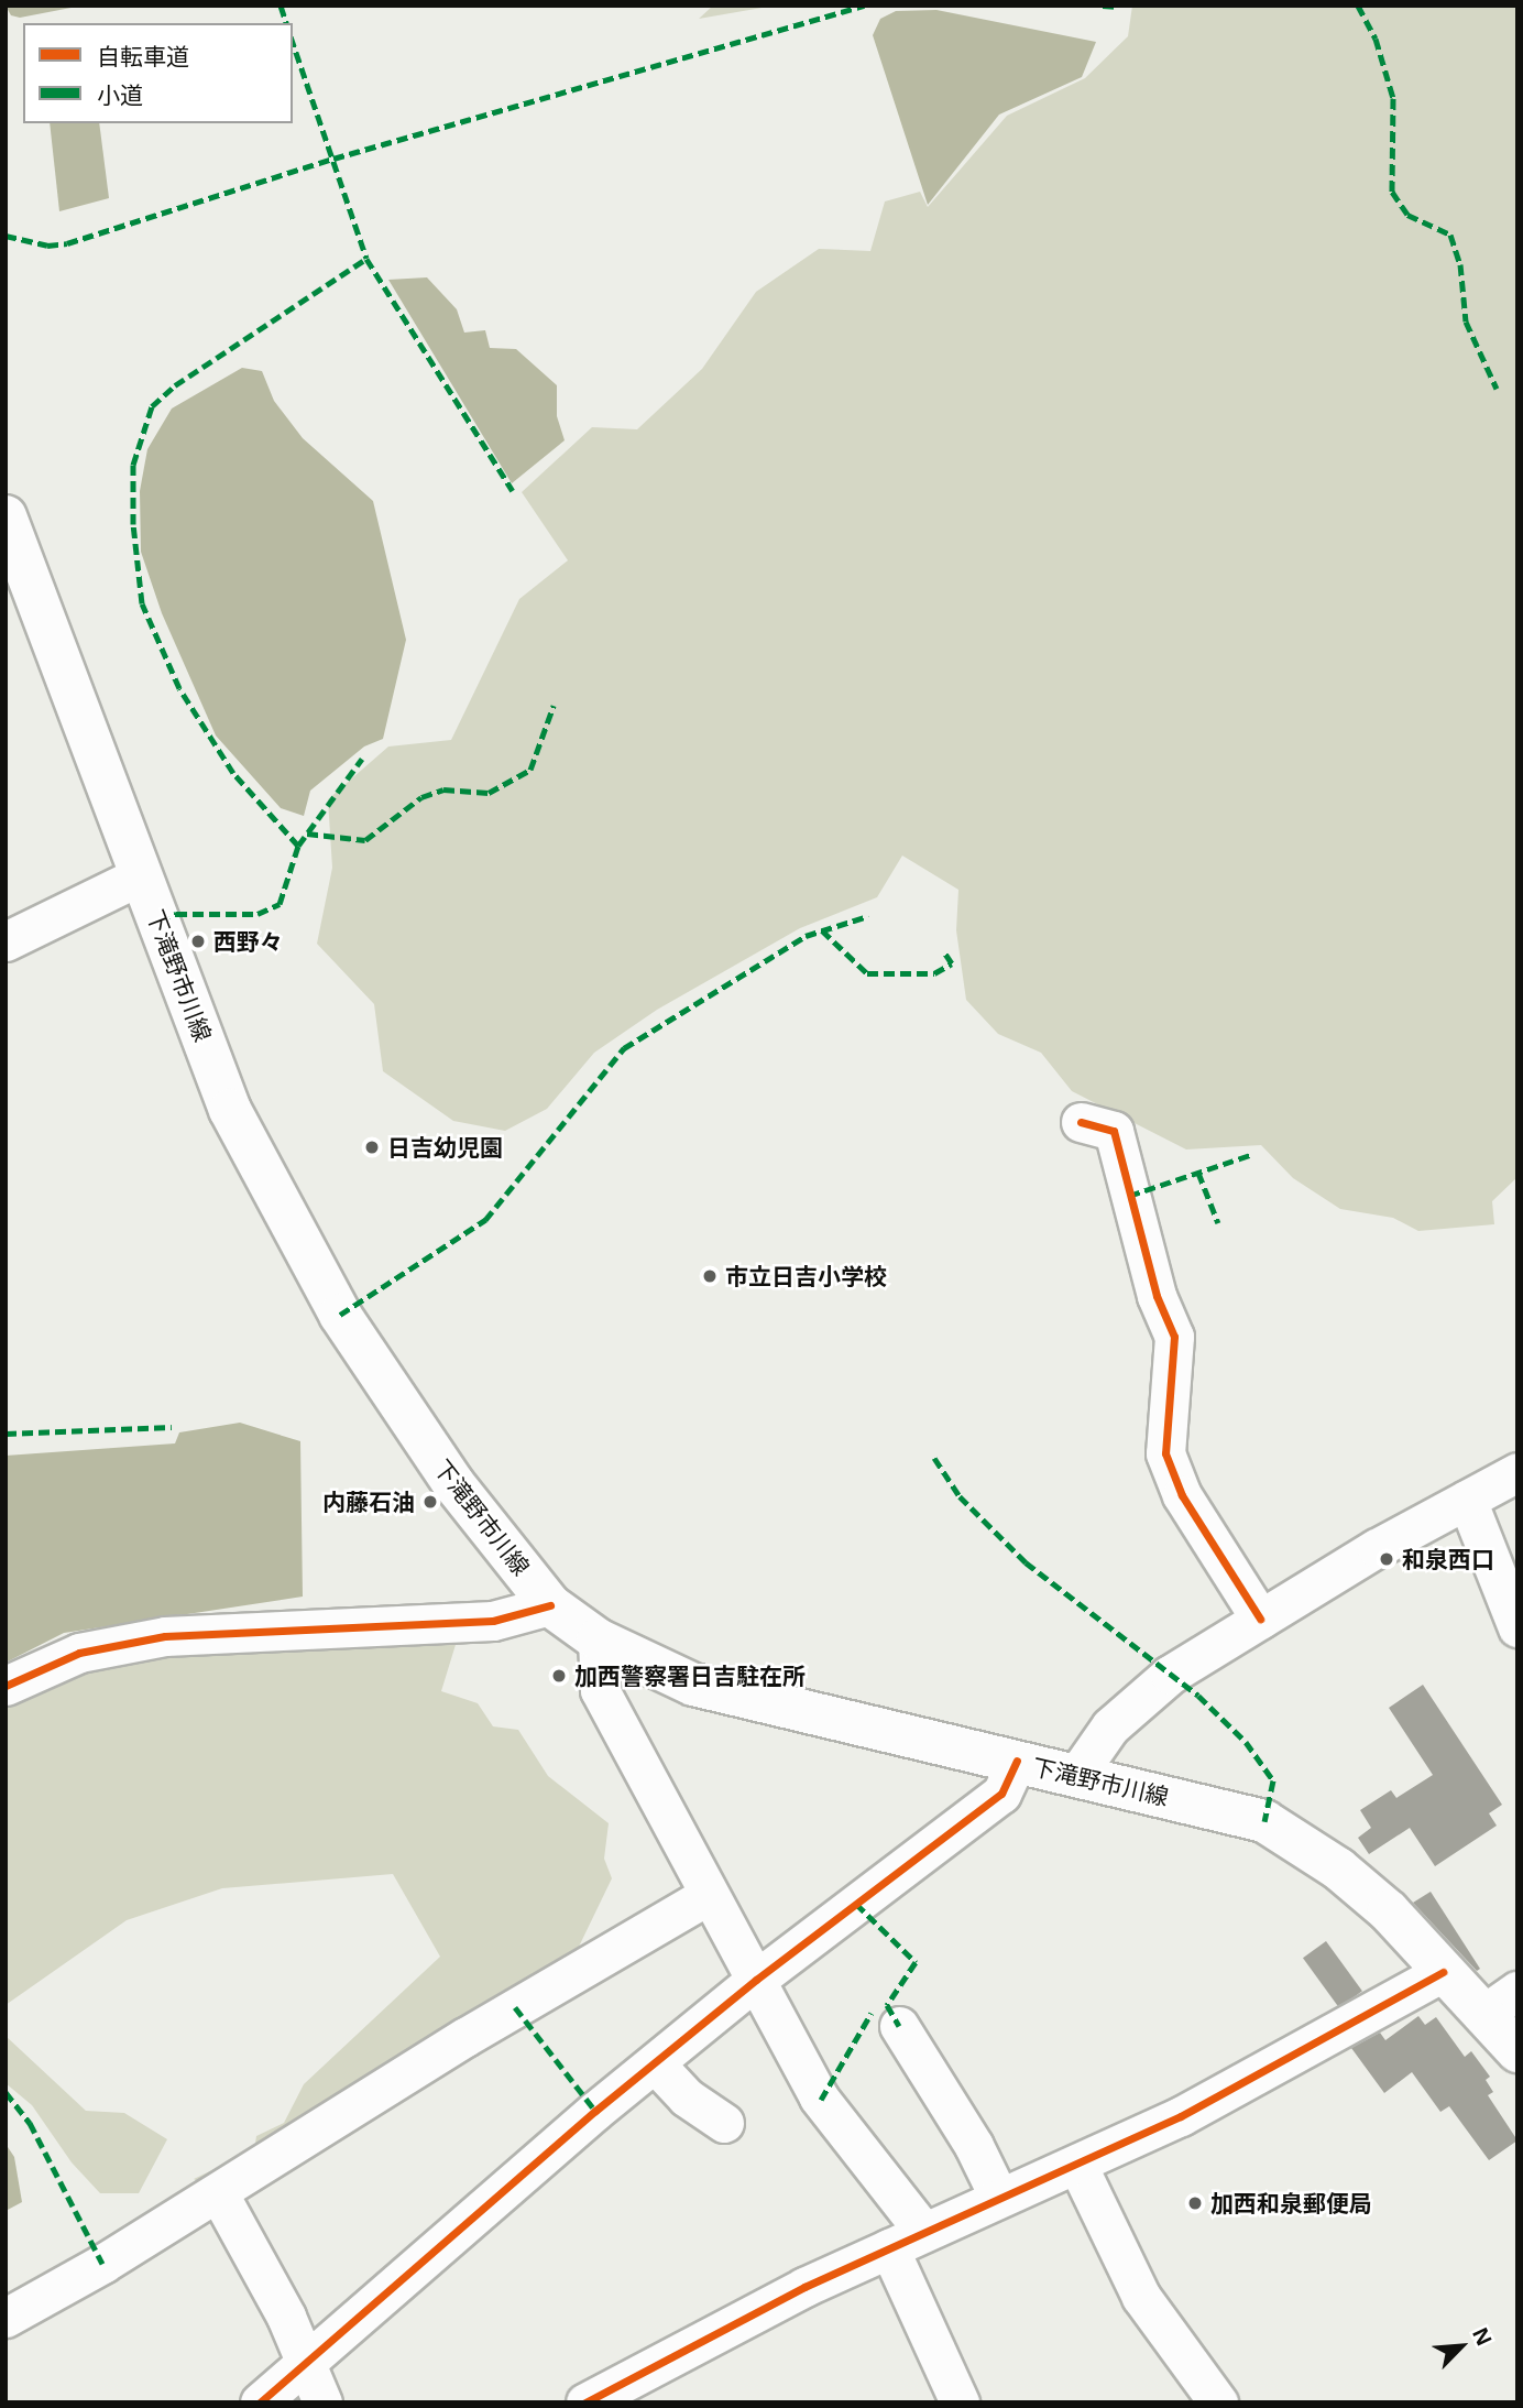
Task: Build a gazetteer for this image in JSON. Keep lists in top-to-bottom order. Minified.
{"streets":{"main road":["下滝野市川線"]},"places":["西野々","日吉幼児園","市立日吉小学校","内藤石油","和泉西口","加西警察署日吉駐在所","加西和泉郵便局"],"legend":["自転車道","小道"],"north":"top right"}
